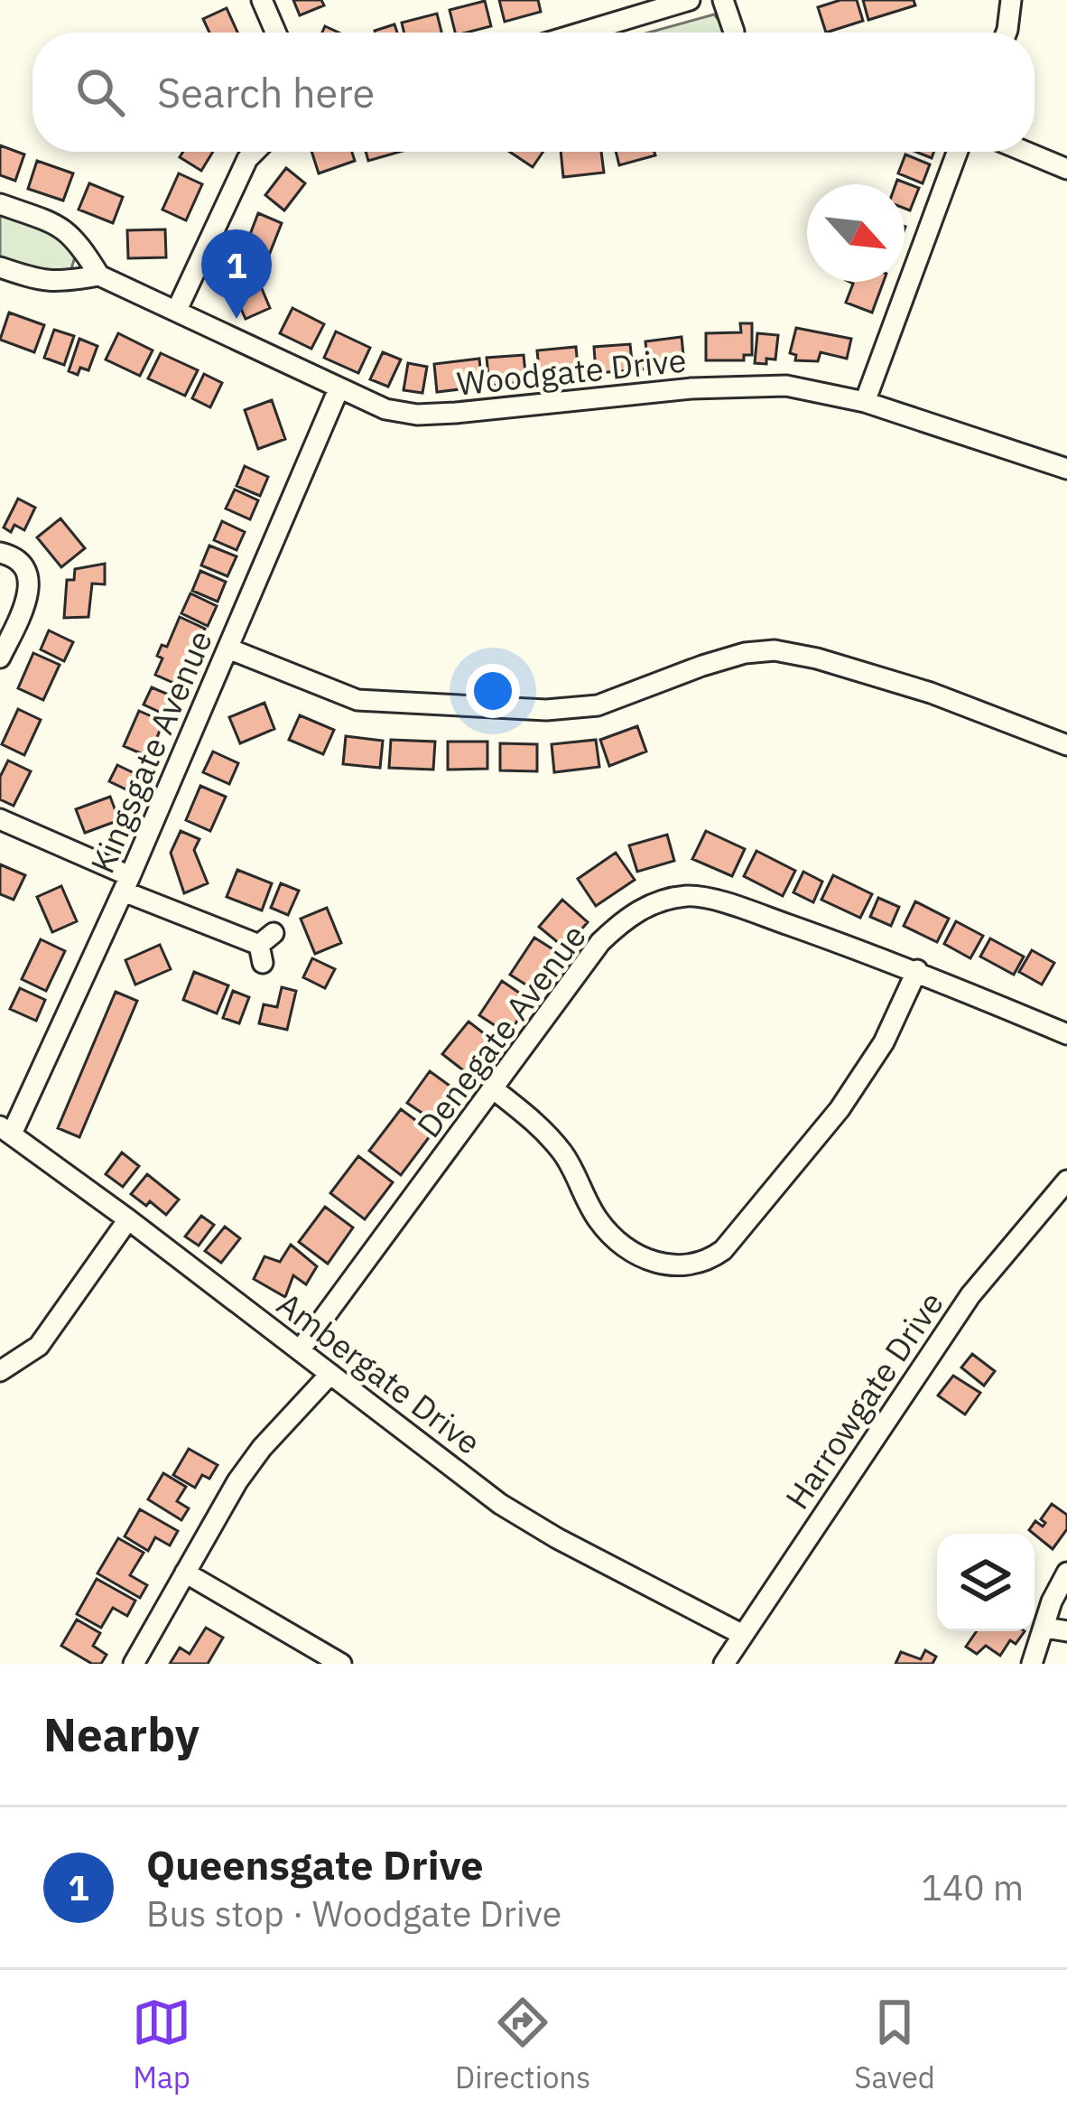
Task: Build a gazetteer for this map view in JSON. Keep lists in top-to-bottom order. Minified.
{"streets":{"street":["Woodgate Drive","Kingsgate Avenue","Denegate Avenue","Ambergate Drive","Harrowgate Drive"]},"crossings":[["Woodgate Drive","Kingsgate Avenue"],["Kingsgate Avenue","Ambergate Drive"],["Denegate Avenue","Ambergate Drive"],["Ambergate Drive","Harrowgate Drive"]],"north":"bottom right","page":{"search":"Search here","pins":"1","heading":"Nearby","list":[{"mark":"1","name":"Queensgate Drive","note":"Bus stop · Woodgate Drive","value":"140 m"}],"nav":["Map","Directions","Saved"]}}
